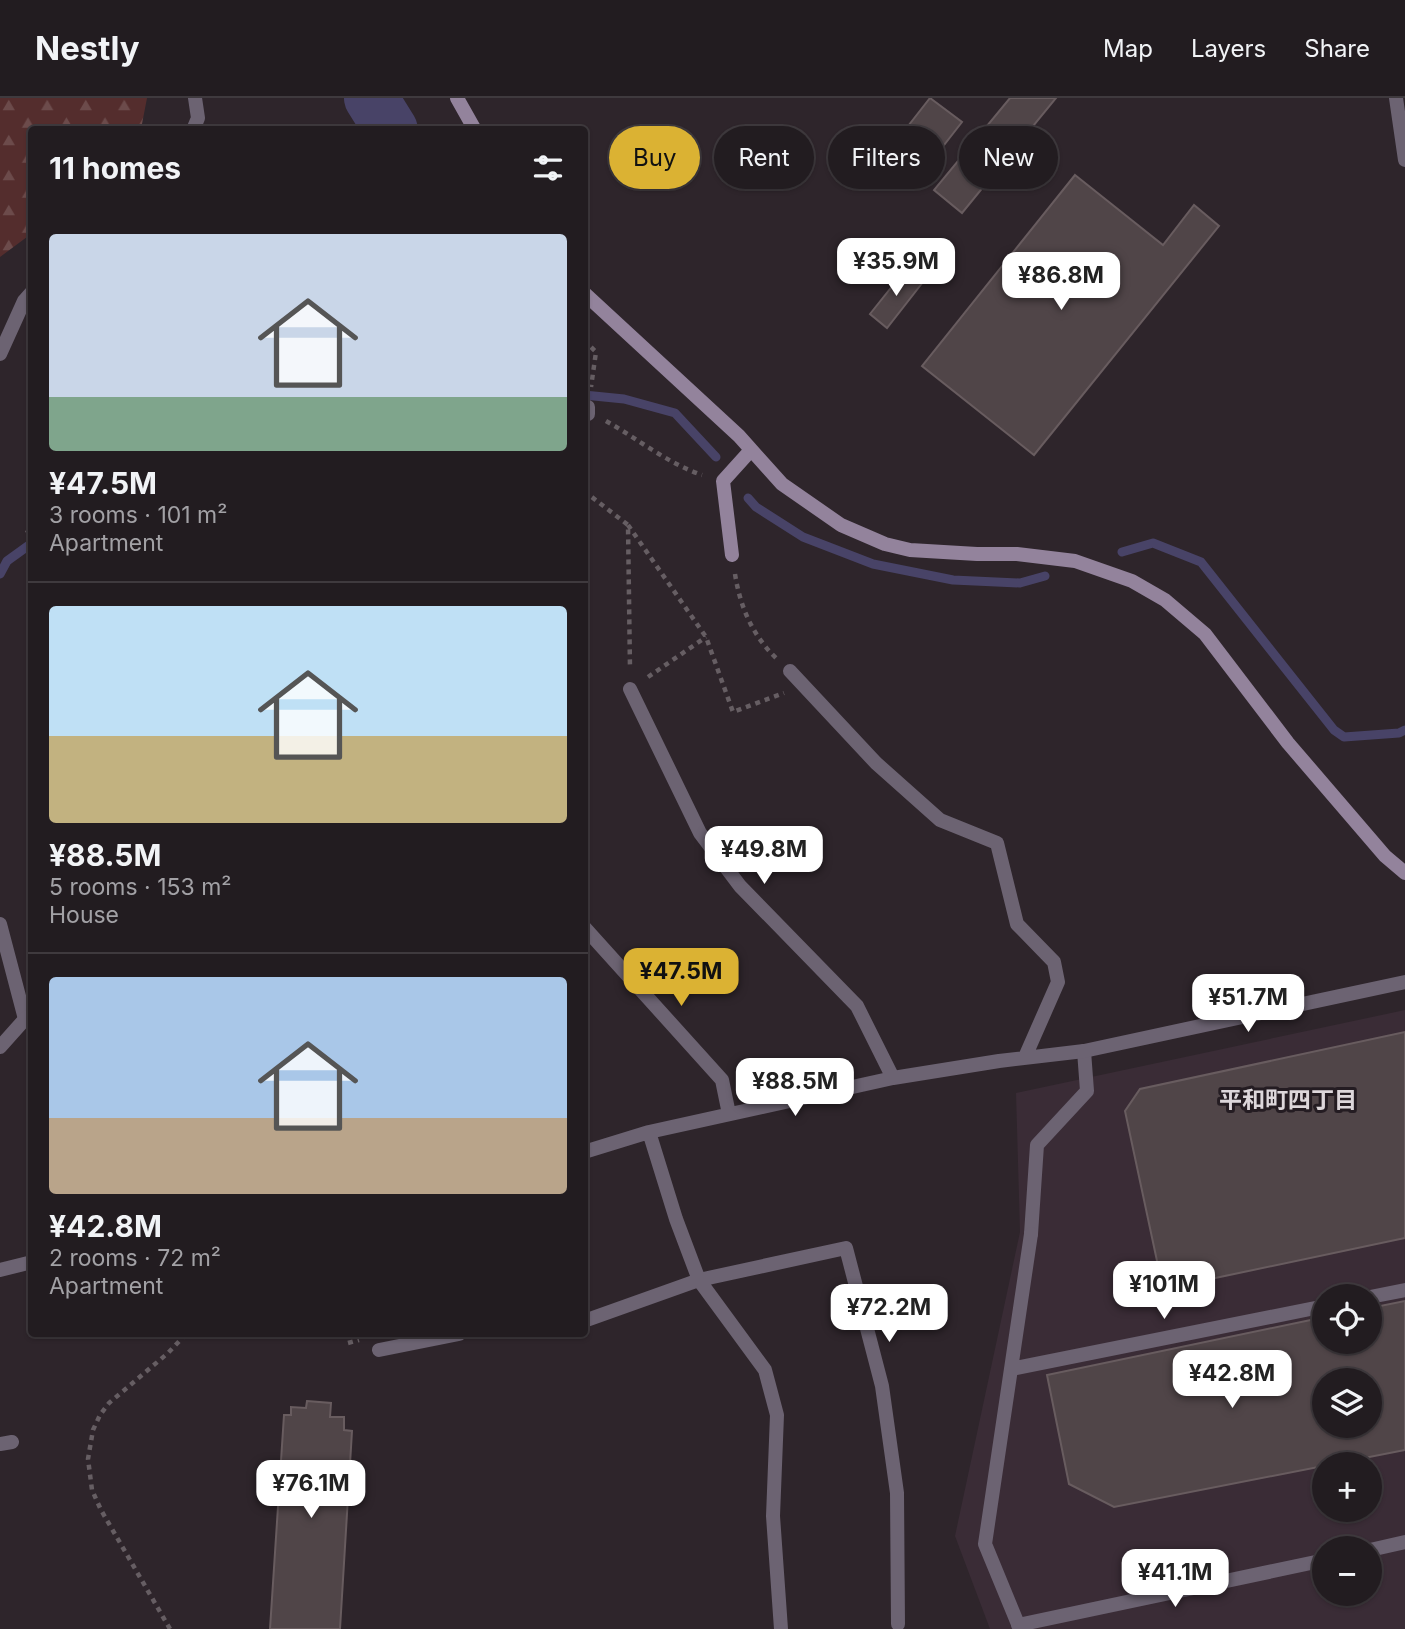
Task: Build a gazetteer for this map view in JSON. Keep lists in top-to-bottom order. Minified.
{"districts":["平和町四丁目"],"page":{"header":"Nestly","nav":["Map","Layers","Share"],"chip":["Buy","Rent","Filters","New"],"heading":"11 homes","list":[{"name":"¥47.5M","note":"3 rooms · 101 m² · Apartment"},{"name":"¥88.5M","note":"5 rooms · 153 m² · House"},{"name":"¥42.8M","note":"2 rooms · 72 m² · Apartment"}],"price":["¥35.9M","¥86.8M","¥49.8M","¥47.5M","¥51.7M","¥88.5M","¥101M","¥72.2M","¥42.8M","¥76.1M","¥41.1M"],"map_buttons":["+","−"]}}
